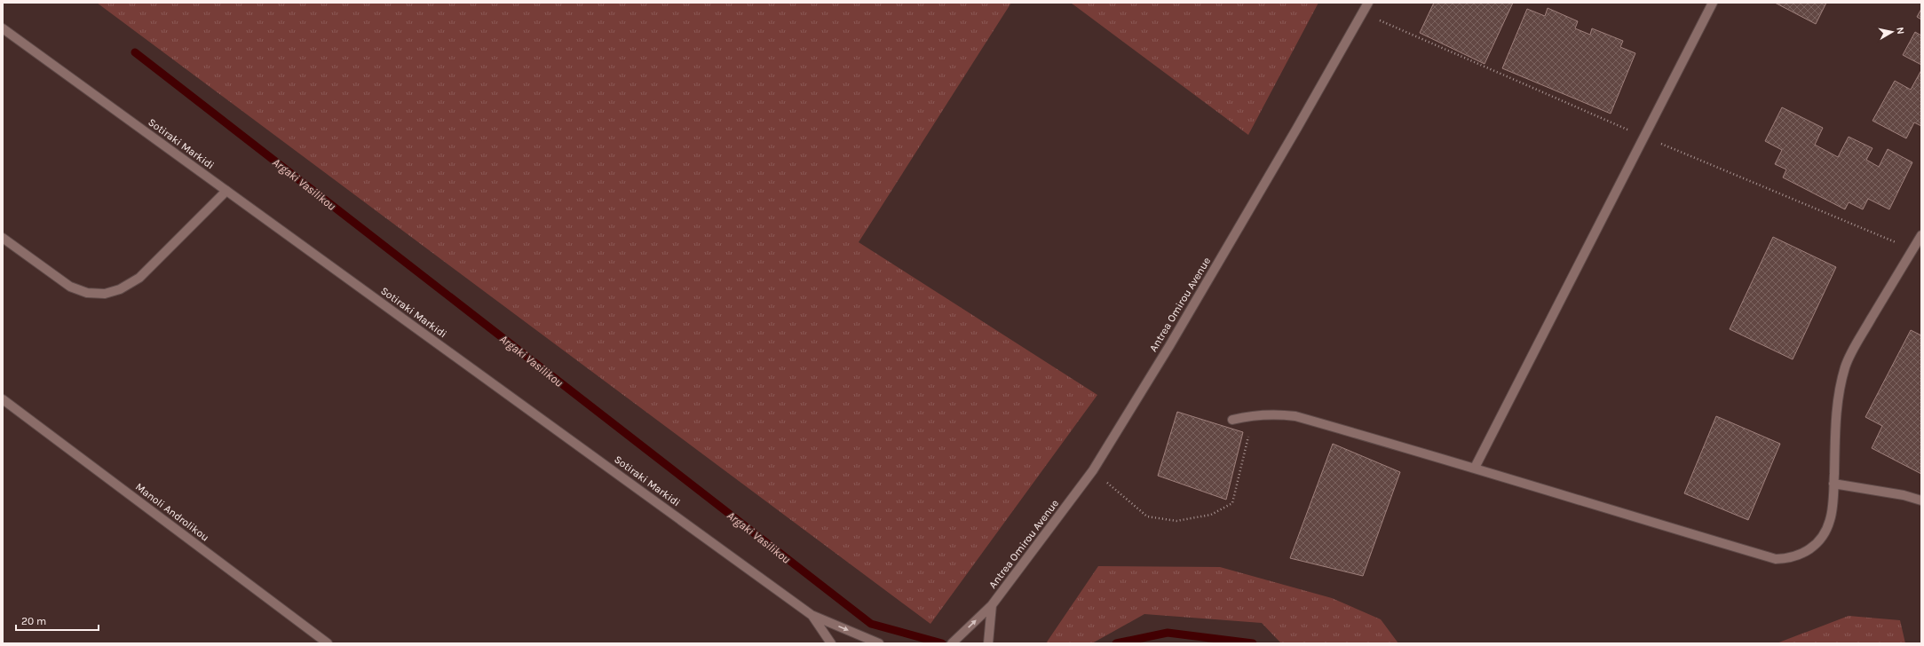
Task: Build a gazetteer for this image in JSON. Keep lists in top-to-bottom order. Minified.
{"streets":{"street":["Sotiraki Markidi","Antrea Omirou Avenue","Manoli Androlikou"]},"water":["Argaki Vasilikou"],"scale_bar":"20 m","north":"right"}
